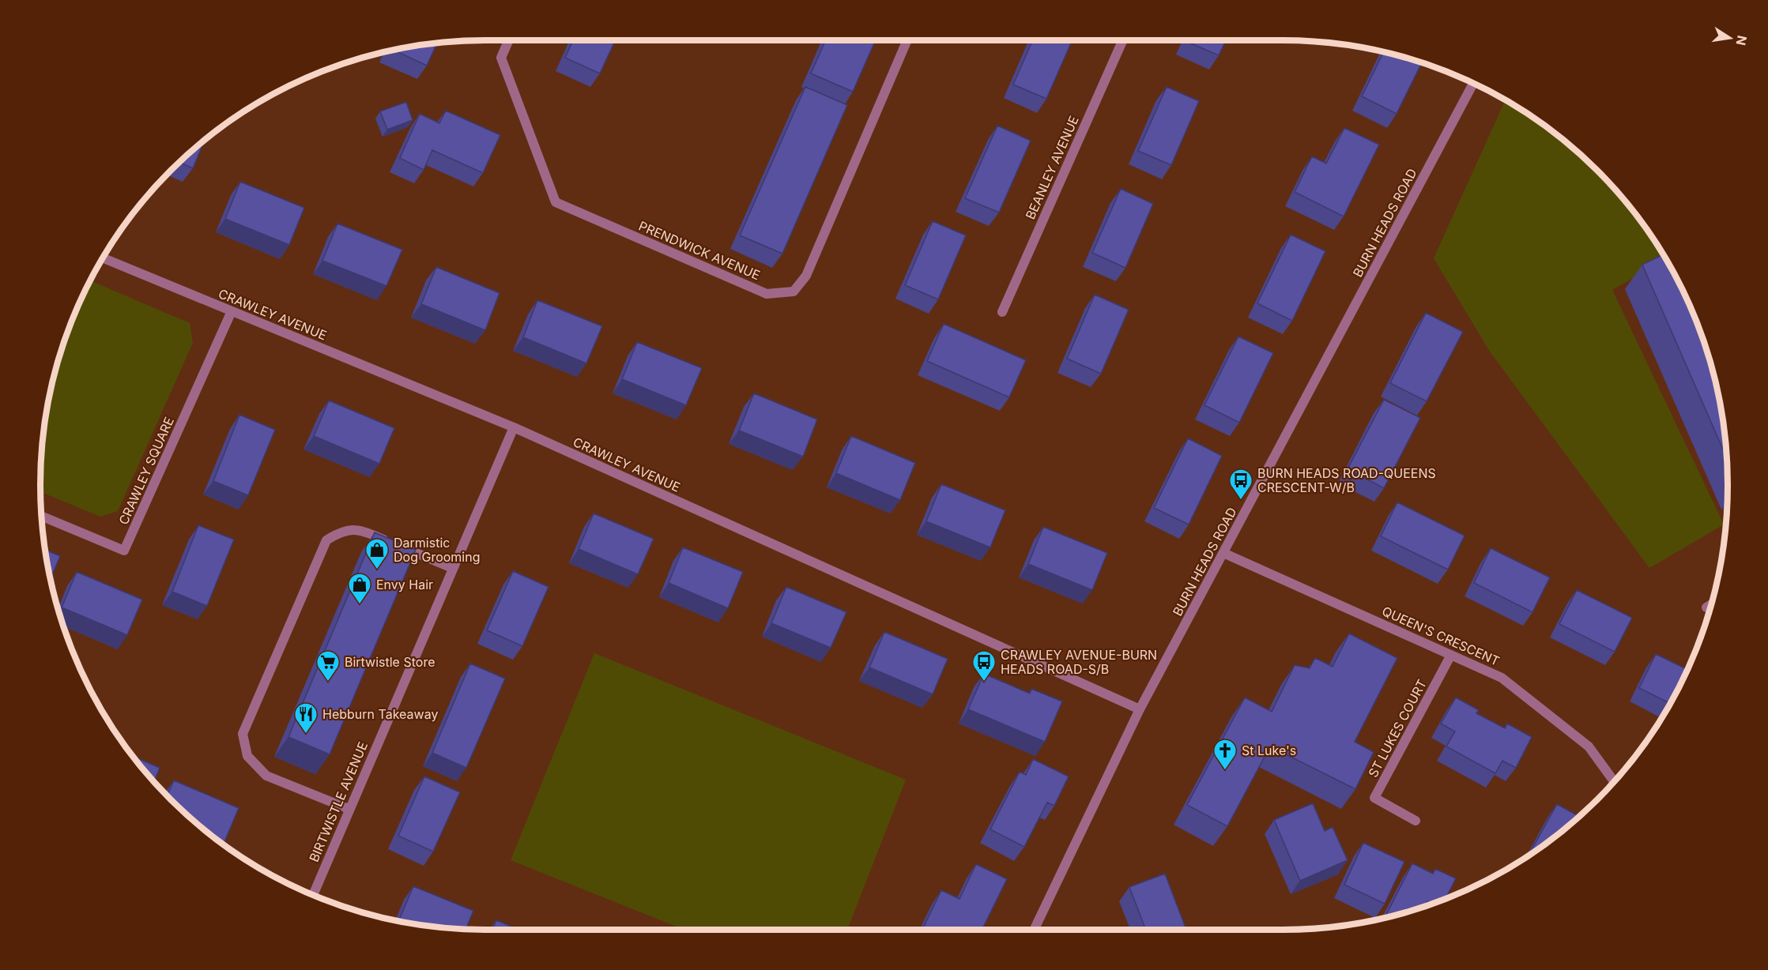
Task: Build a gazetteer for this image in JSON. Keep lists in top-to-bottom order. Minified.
{"streets":{"street":["BEANLEY AVENUE","BURN HEADS ROAD","PRENDWICK AVENUE","CRAWLEY AVENUE","CRAWLEY SQUARE","QUEEN'S CRESCENT","ST LUKES COURT","BIRTWISTLE AVENUE"]},"crossings":[["BURN HEADS ROAD","CRAWLEY AVENUE"],["BURN HEADS ROAD","QUEEN'S CRESCENT"],["CRAWLEY AVENUE","CRAWLEY SQUARE"],["CRAWLEY AVENUE","BIRTWISTLE AVENUE"],["QUEEN'S CRESCENT","ST LUKES COURT"]],"places":{"bus stop":["BURN HEADS ROAD-QUEENS CRESCENT-W/B","CRAWLEY AVENUE-BURN HEADS ROAD-S/B"],"shop":["Darmistic Dog Grooming","Envy Hair"],"supermarket":["Birtwistle Store"],"restaurant":["Hebburn Takeaway"],"church":["St Luke's"]},"north":"right"}
